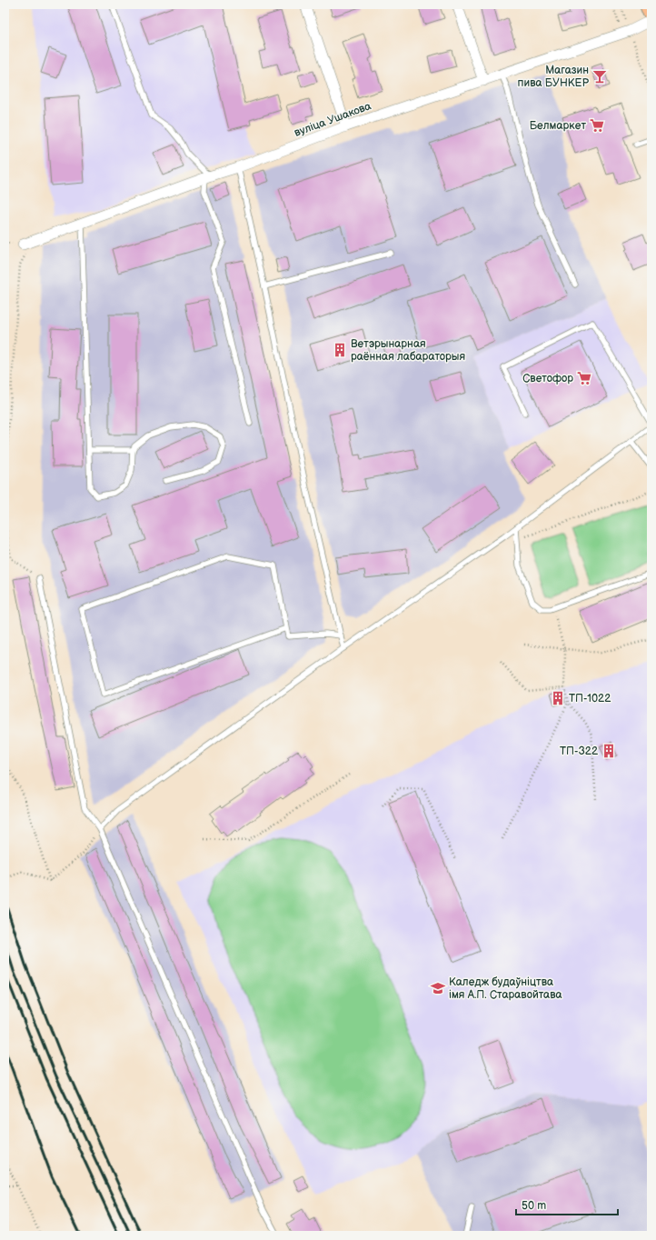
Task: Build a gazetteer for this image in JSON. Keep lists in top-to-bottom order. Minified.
{"streets":{"street":["вуліца Ушакова"]},"places":{"bar":["Магазин пива БУНКЕР"],"supermarket":["Белмаркет","Светофор"],"building":["Ветэрынарная раённая лабараторыя","ТП-1022","ТП-322"],"school or university":["Каледж будаўніцтва імя А.П. Старавойтава"]},"scale_bar":"50 m"}
